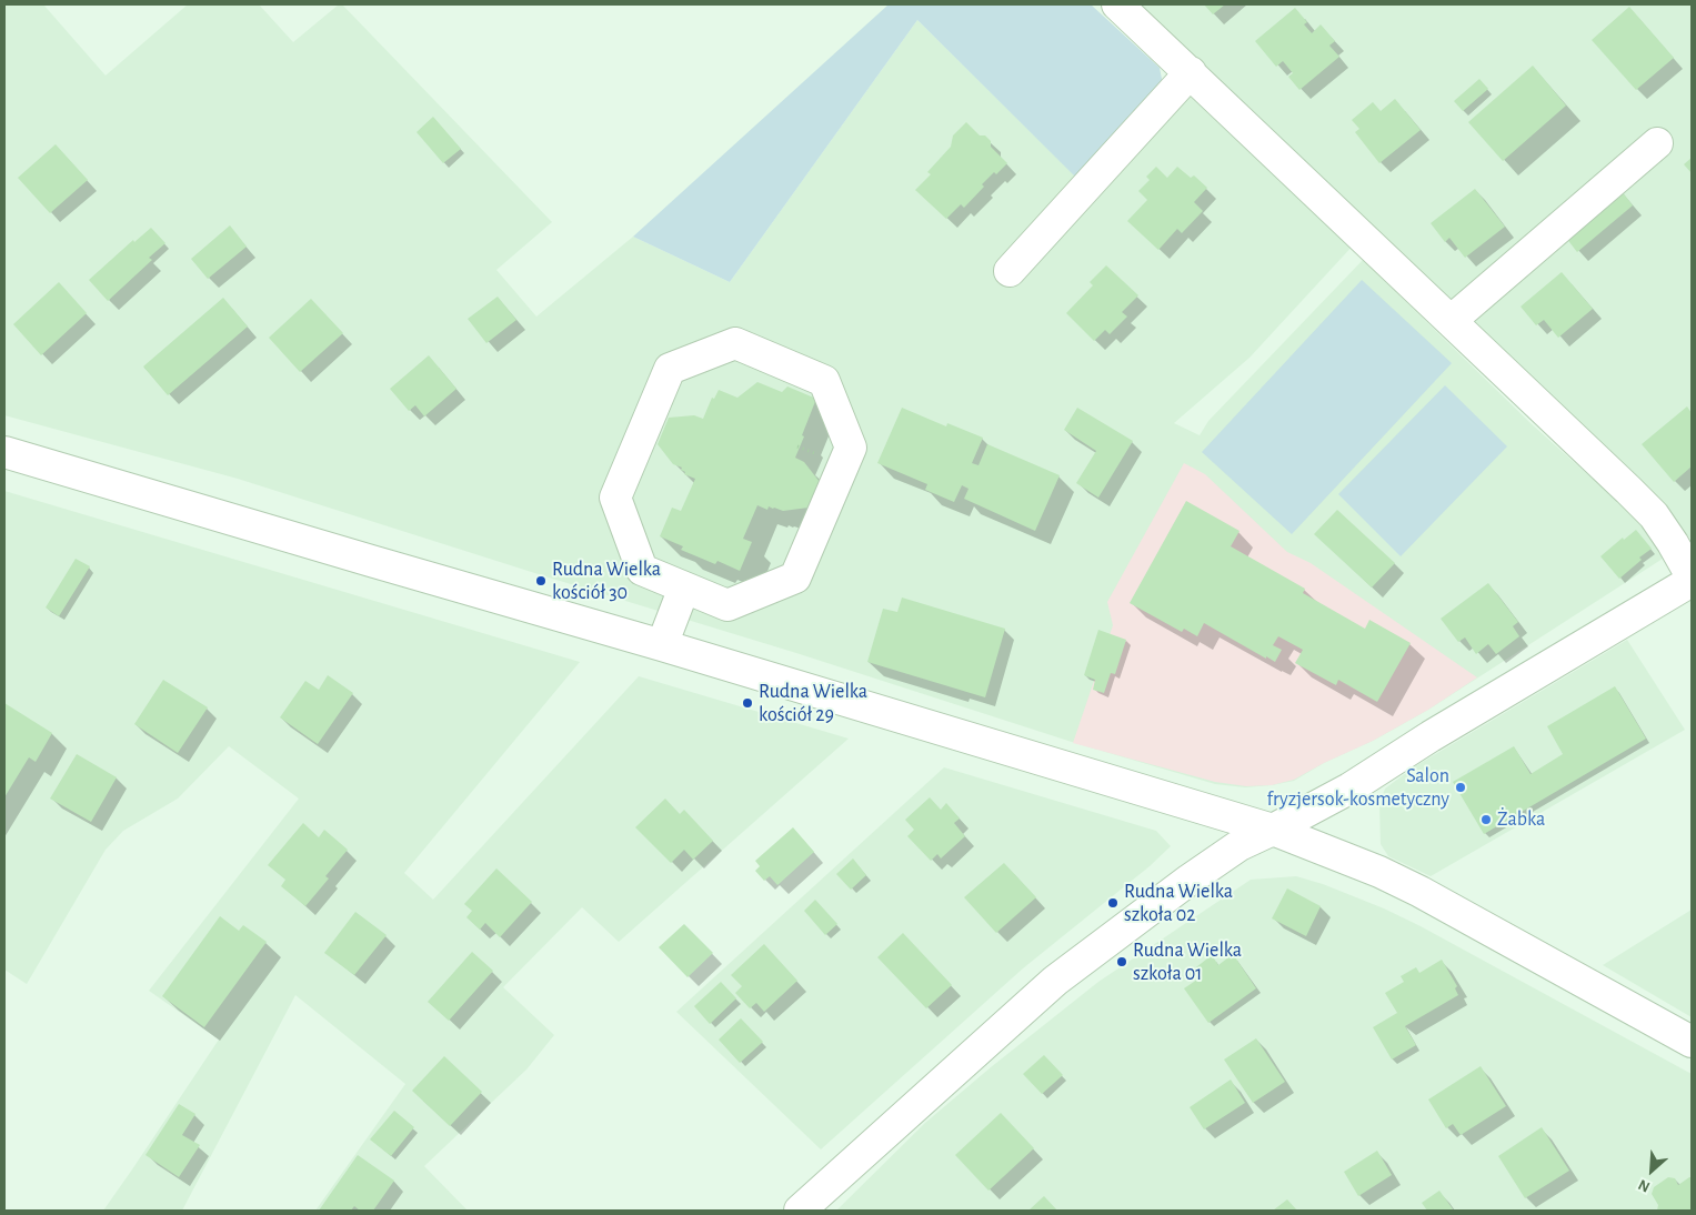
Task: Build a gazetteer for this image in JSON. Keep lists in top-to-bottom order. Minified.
{"places":["Rudna Wielka kościół 30","Rudna Wielka kościół 29","Salon fryzjersok-kosmetyczny","Żabka","Rudna Wielka szkoła 02","Rudna Wielka szkoła 01"],"north":"bottom left"}
